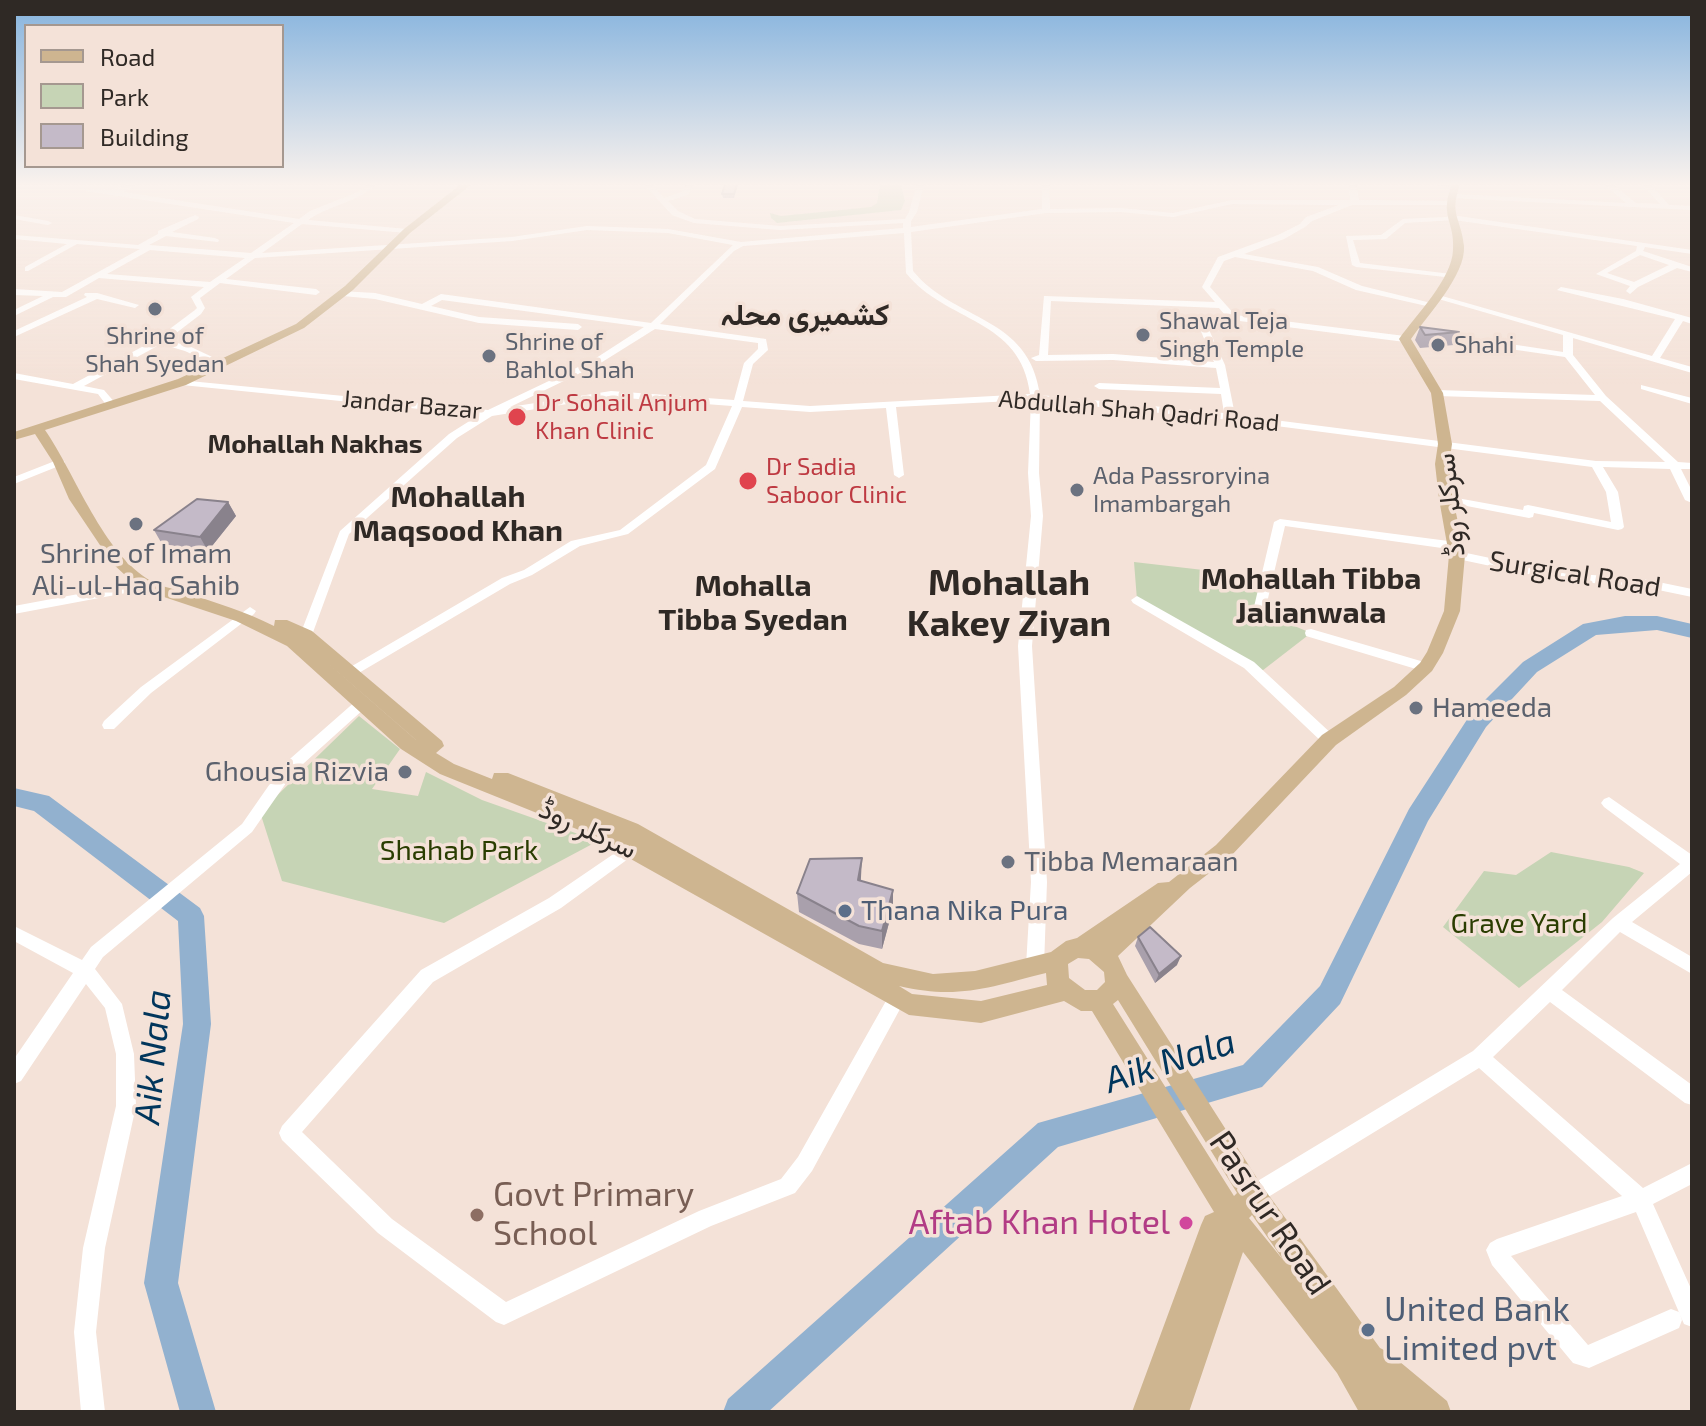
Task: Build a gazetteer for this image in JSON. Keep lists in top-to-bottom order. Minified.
{"streets":{"main road":["سرکلر روڈ","Pasrur Road"],"street":["Jandar Bazar","Abdullah Shah Qadri Road","Surgical Road"]},"crossings":[["Jandar Bazar","Abdullah Shah Qadri Road"],["Abdullah Shah Qadri Road","سرکلر روڈ"],["سرکلر روڈ","Surgical Road"],["سرکلر روڈ","Pasrur Road"]],"districts":["کشمیری محلہ","Mohallah Nakhas","Mohallah Maqsood Khan","Mohallah Tibba Jalianwala","Mohallah Kakey Ziyan","Mohalla Tibba Syedan"],"water":["Aik Nala"],"parks":["Shahab Park","Grave Yard"],"places":["Shrine of Shah Syedan","Shawal Teja Singh Temple","Shahi","Shrine of Bahlol Shah","Dr Sohail Anjum Khan Clinic","Dr Sadia Saboor Clinic","Ada Passroryina Imambargah","Shrine of Imam Ali-ul-Haq Sahib","Hameeda","Ghousia Rizvia","Tibba Memaraan","Thana Nika Pura","Govt Primary School","Aftab Khan Hotel","United Bank Limited pvt"],"legend":["Road","Park","Building"]}
